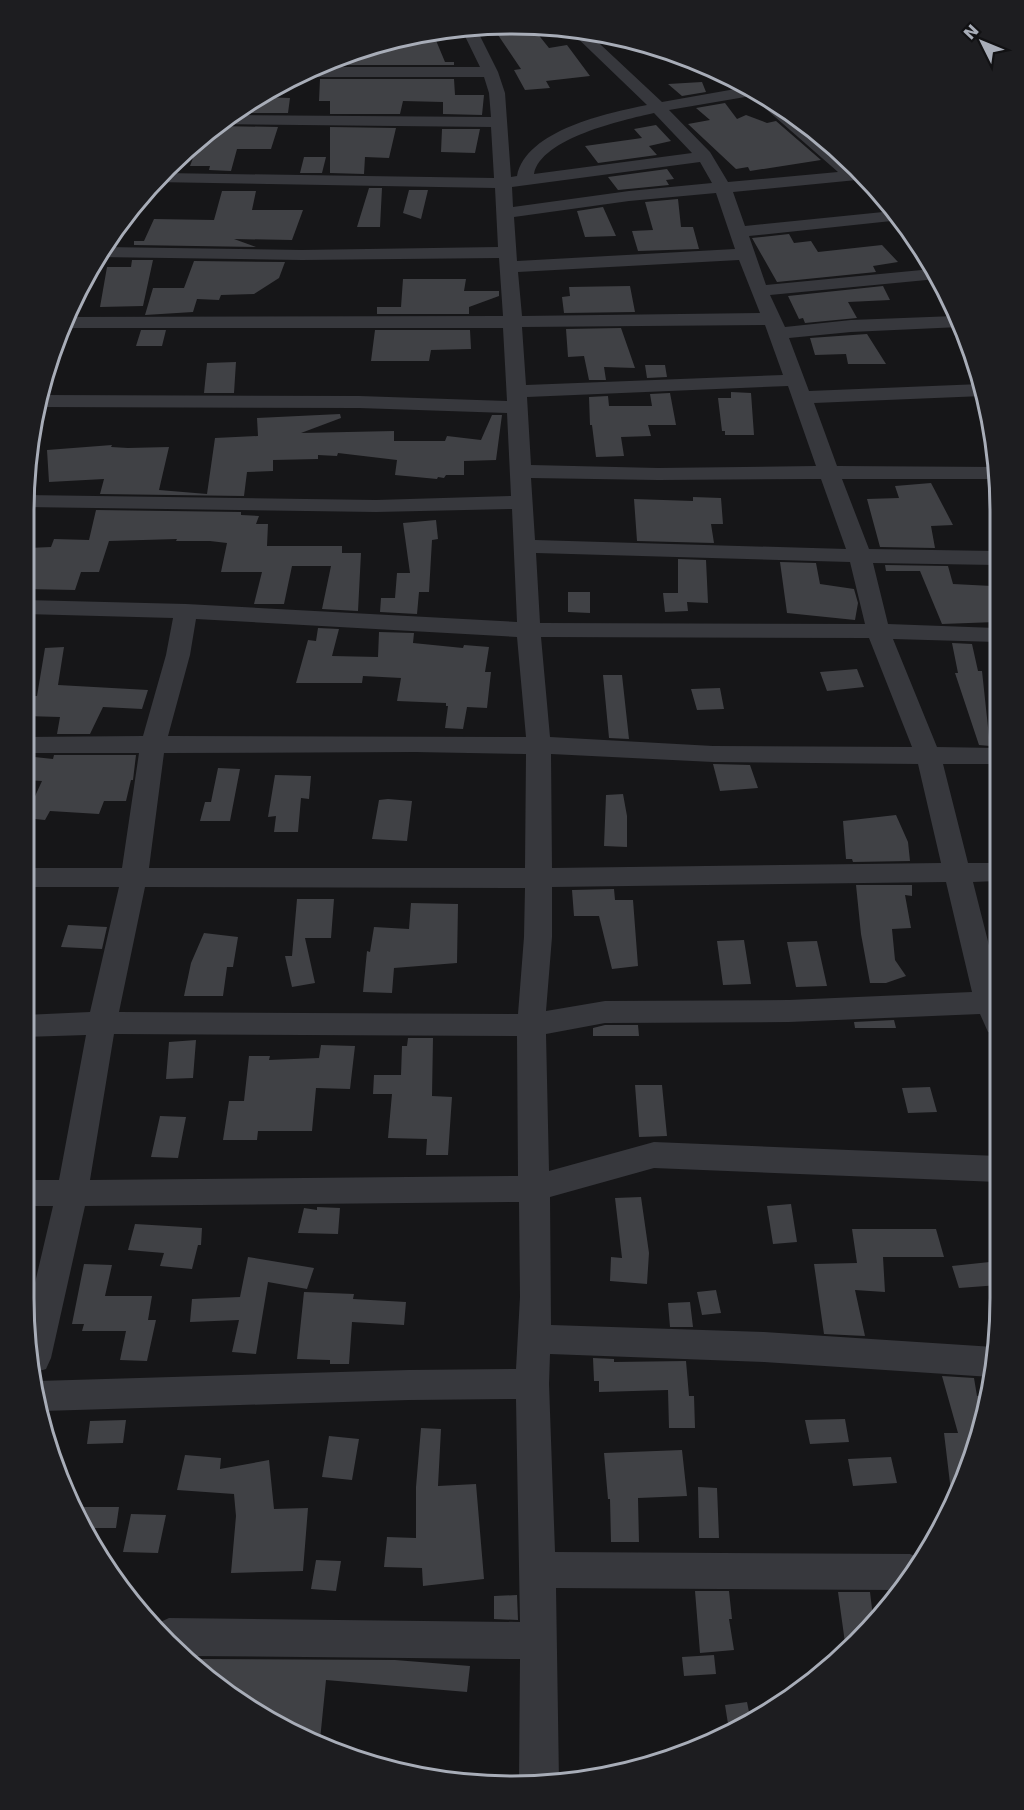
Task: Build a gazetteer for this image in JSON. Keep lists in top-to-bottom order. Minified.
{"north":"top left"}
